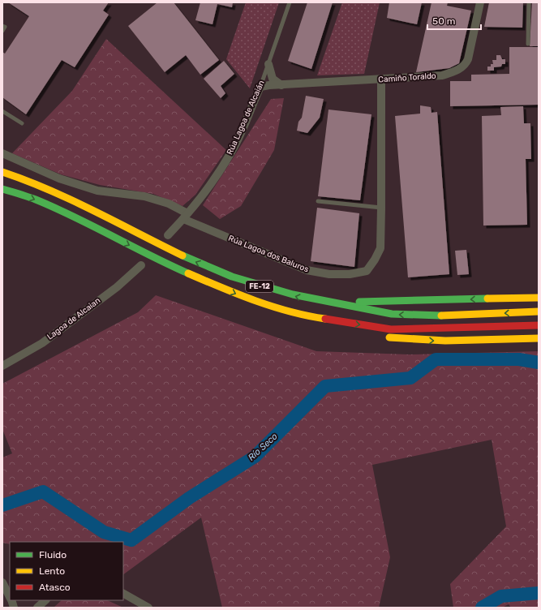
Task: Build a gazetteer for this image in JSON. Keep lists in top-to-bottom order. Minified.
{"streets":{"highway":["FE-12"],"street":["Camiño Toraldo","Rúa Lagoa de Alcaián","Rúa Lagoa dos Baluros","Lagoa de Alcaian"]},"crossings":[["Camiño Toraldo","Rúa Lagoa de Alcaián"],["Camiño Toraldo","Rúa Lagoa dos Baluros"],["Rúa Lagoa de Alcaián","Rúa Lagoa dos Baluros"]],"water":["Río Seco"],"legend":["Fluido","Lento","Atasco"],"scale_bar":"50 m"}
